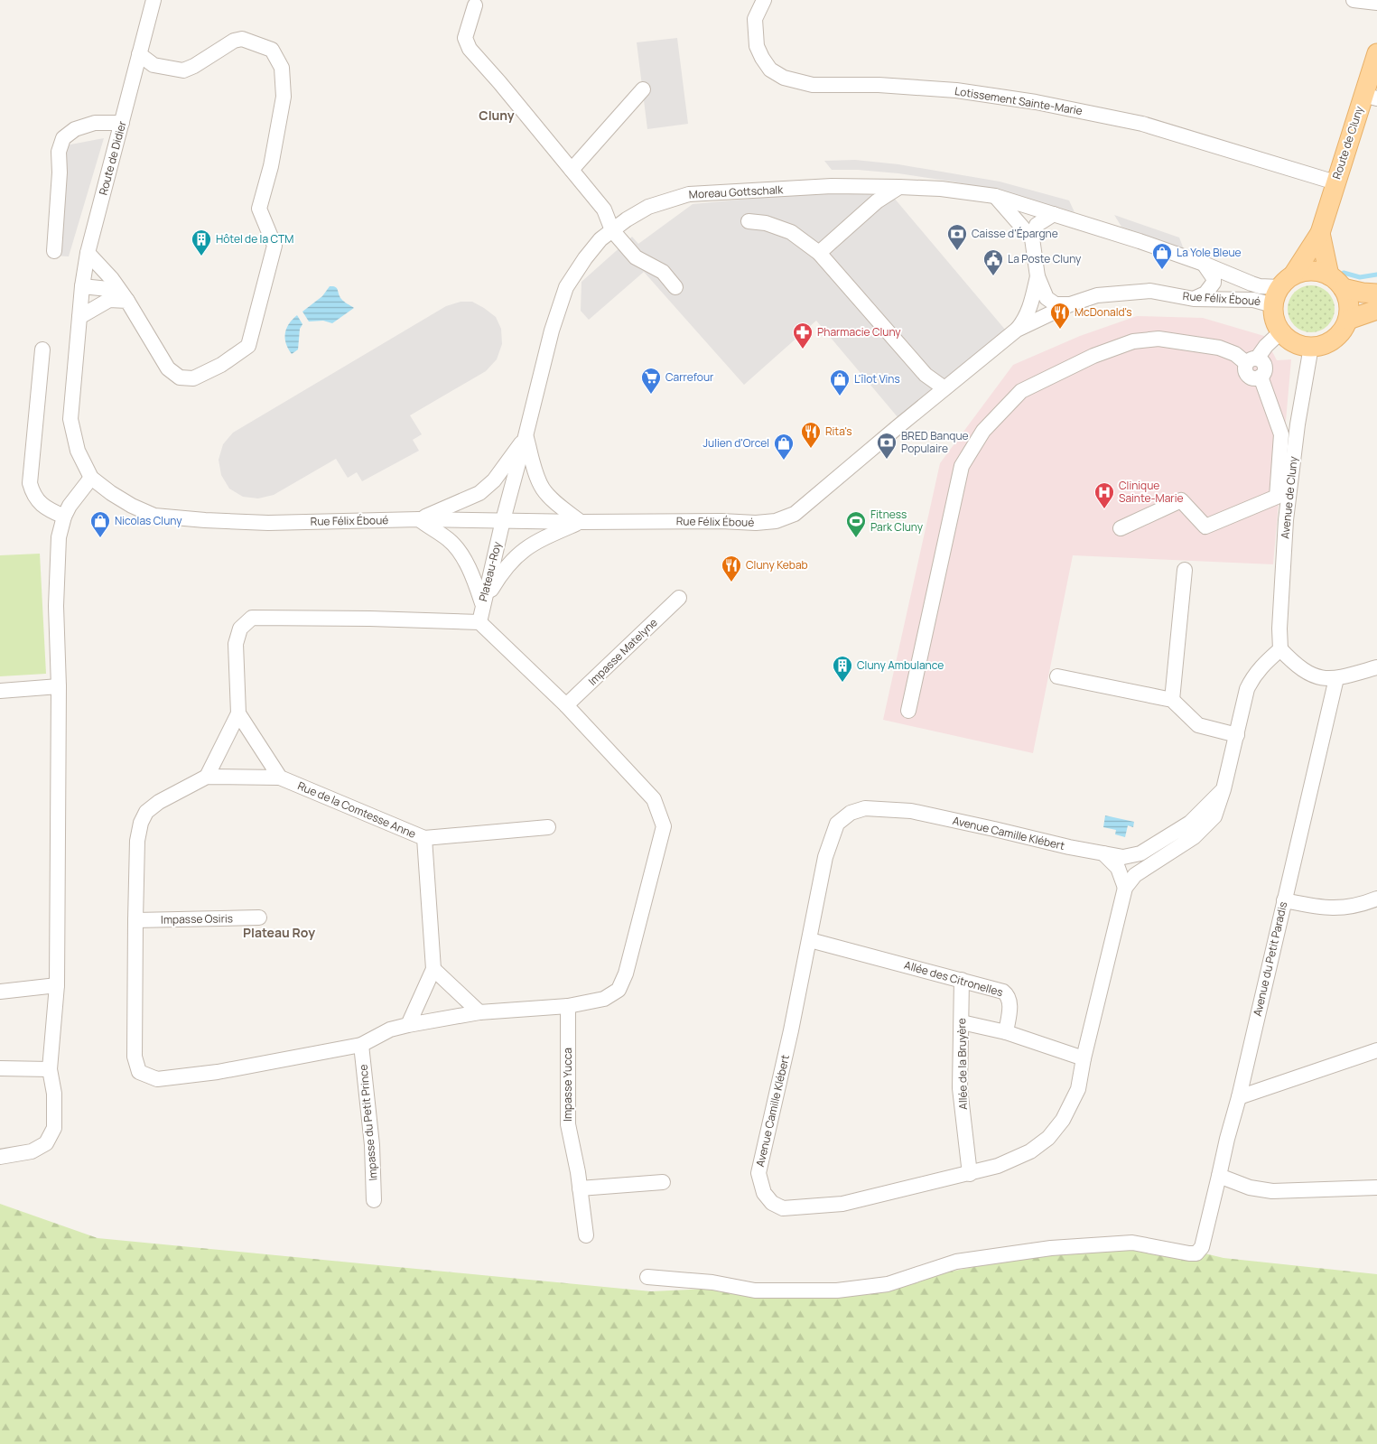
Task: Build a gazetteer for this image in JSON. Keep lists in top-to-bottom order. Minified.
{"streets":{"main road":["Route de Cluny"],"street":["Lotissement Sainte-Marie","Route de Didier","Moreau Gottschalk","Rue Félix Éboué","Avenue de Cluny","Plateau-Roy","Impasse Matelyne","Rue de la Comtesse Anne","Avenue Camille Klébert","Impasse Osiris","Avenue du Petit Paradis","Allée des Citronelles","Allée de la Bruyère","Impasse Yucca","Impasse du Petit Prince"]},"crossings":[["Lotissement Sainte-Marie","Route de Cluny"],["Route de Cluny","Moreau Gottschalk"],["Route de Cluny","Rue Félix Éboué"],["Route de Cluny","Avenue de Cluny"],["Route de Didier","Rue Félix Éboué"],["Moreau Gottschalk","Rue Félix Éboué"],["Moreau Gottschalk","Avenue de Cluny"],["Moreau Gottschalk","Plateau-Roy"],["Rue Félix Éboué","Avenue de Cluny"],["Rue Félix Éboué","Plateau-Roy"],["Avenue de Cluny","Avenue Camille Klébert"],["Rue de la Comtesse Anne","Impasse Osiris"],["Rue de la Comtesse Anne","Impasse du Petit Prince"],["Avenue Camille Klébert","Allée des Citronelles"],["Avenue Camille Klébert","Allée de la Bruyère"],["Allée des Citronelles","Allée de la Bruyère"]],"districts":["Cluny","Plateau Roy"],"places":{"bank":["Caisse d'Épargne","BRED Banque Populaire"],"building":["Hôtel de la CTM","Cluny Ambulance"],"shop":["La Yole Bleue","L'îlot Vins","Julien d'Orcel","Nicolas Cluny"],"public building":["La Poste Cluny"],"restaurant":["McDonald's","Rita's","Cluny Kebab"],"pharmacy":["Pharmacie Cluny"],"supermarket":["Carrefour"],"hospital":["Clinique Sainte-Marie"],"sports":["Fitness Park Cluny"]}}
